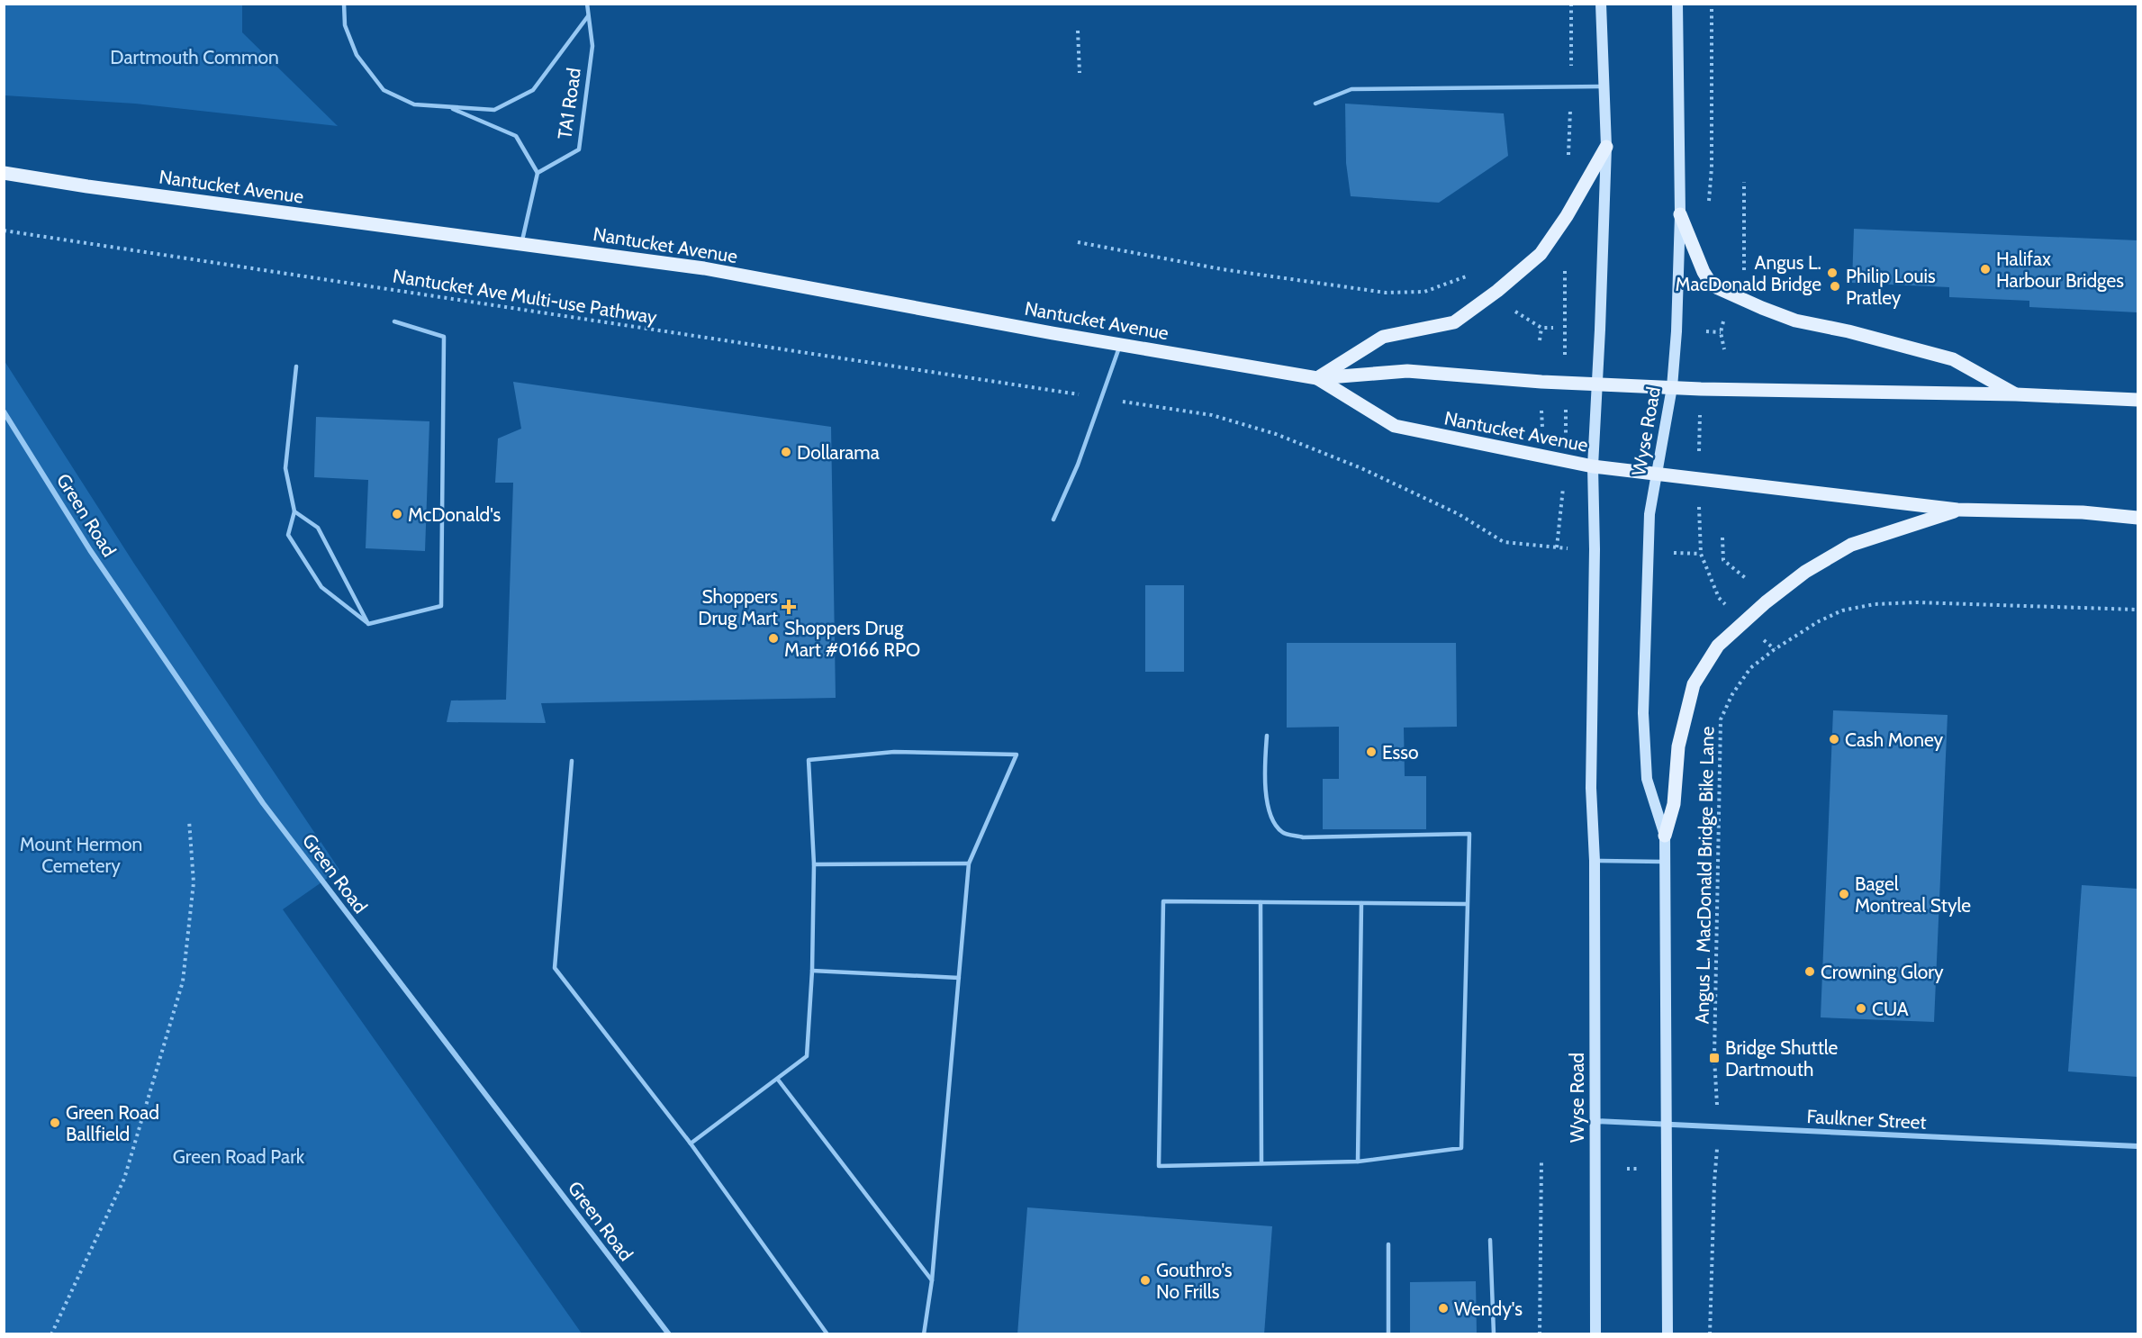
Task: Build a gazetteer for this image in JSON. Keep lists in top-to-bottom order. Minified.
{"streets":{"main road":["Nantucket Avenue","Wyse Road"],"street":["Green Road","Faulkner Street"],"lane":["TA1 Road"],"path":["Nantucket Ave Multi-use Pathway","Angus L. MacDonald Bridge Bike Lane"]},"crossings":[["Nantucket Avenue","Wyse Road"],["Wyse Road","Faulkner Street"],["Angus L. MacDonald Bridge Bike Lane","Faulkner Street"]],"parks":["Dartmouth Common","Mount Hermon Cemetery","Green Road Park"],"places":{"other":["Halifax Harbour Bridges","Angus L. MacDonald Bridge","Philip Louis Pratley","Dollarama","McDonald's","Shoppers Drug Mart #0166 RPO","Cash Money","Esso","Bagel Montreal Style","Crowning Glory","CUA","Green Road Ballfield","Gouthro's No Frills","Wendy's"],"health":["Shoppers Drug Mart"],"transit":["Bridge Shuttle Dartmouth"]}}
